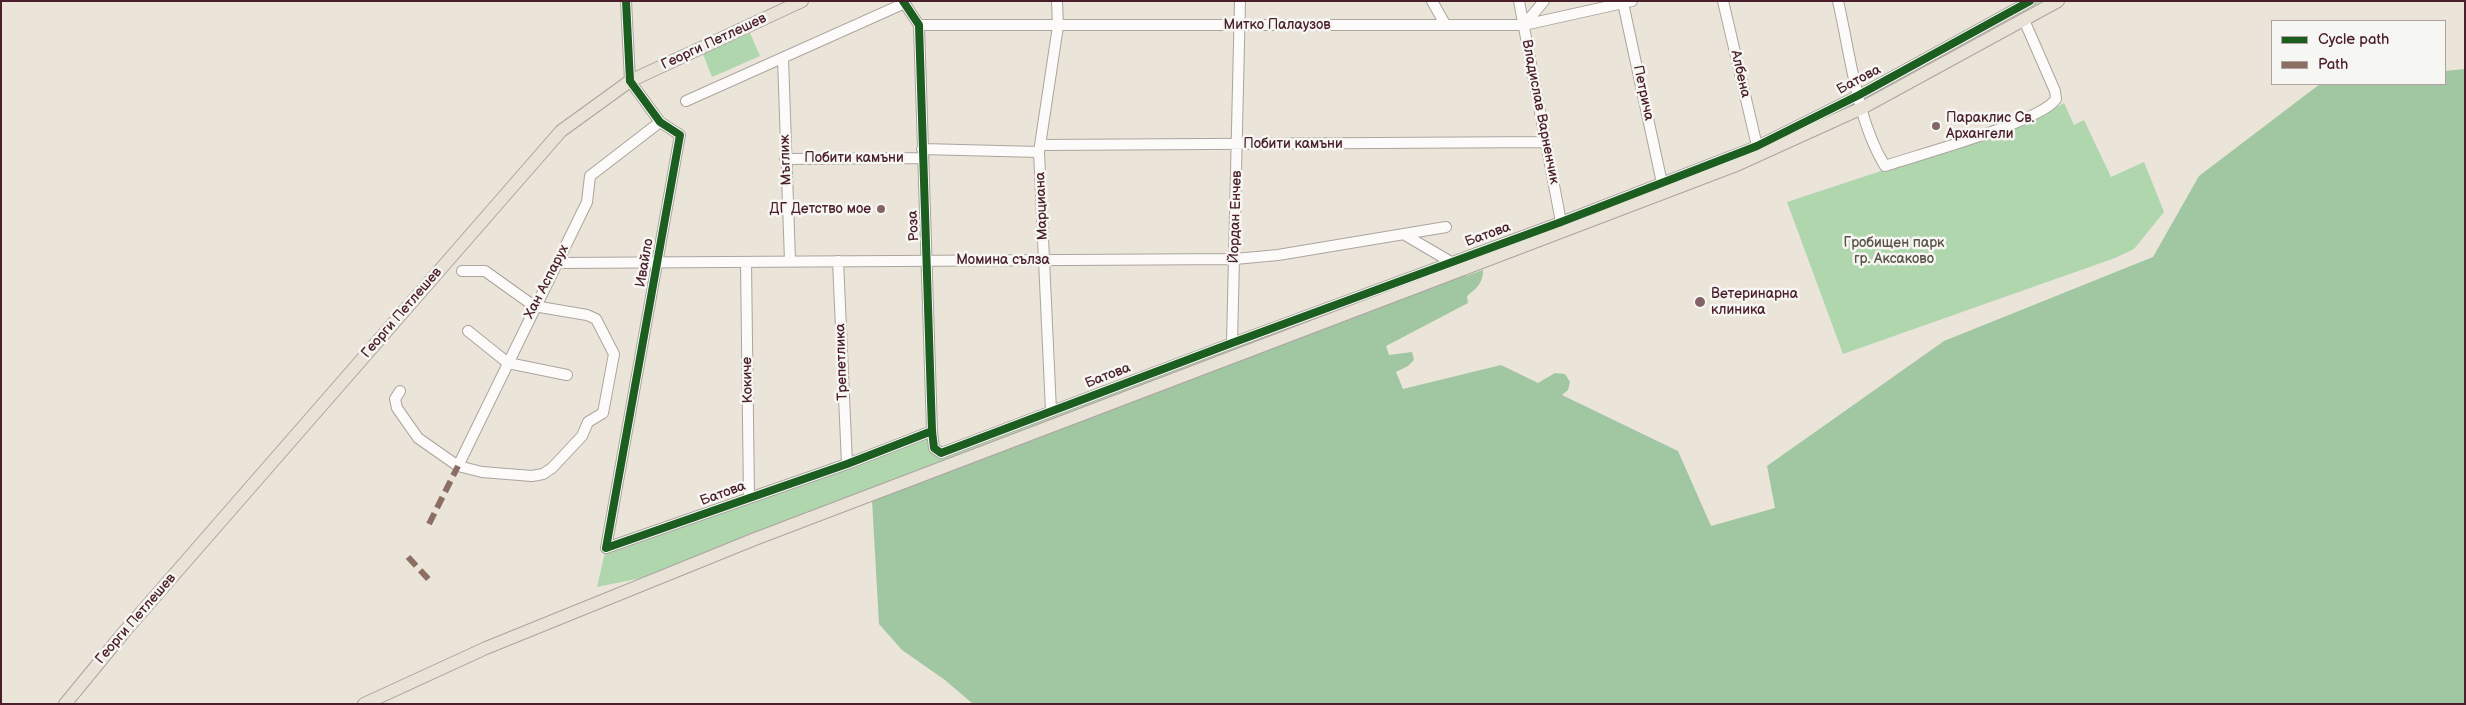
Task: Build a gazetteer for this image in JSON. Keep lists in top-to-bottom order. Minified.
{"streets":{"main road":["Георги Петлешев"],"street":["Митко Палаузов","Албена","Батова","Петрича","Владислав Варненчик","Побити камъни","Мъглиж","Марциана","Йордан Енчев","Роза","Момина сълза","Ивайло","Хан Аспарух","Трепетлика","Кокиче"]},"crossings":[["Митко Палаузов","Петрича"],["Митко Палаузов","Владислав Варненчик"],["Митко Палаузов","Марциана"],["Митко Палаузов","Йордан Енчев"],["Митко Палаузов","Роза"],["Георги Петлешев","Ивайло"],["Албена","Батова"],["Батова","Петрича"],["Батова","Владислав Варненчик"],["Батова","Марциана"],["Батова","Йордан Енчев"],["Батова","Роза"],["Батова","Ивайло"],["Батова","Трепетлика"],["Батова","Кокиче"],["Владислав Варненчик","Побити камъни"],["Побити камъни","Мъглиж"],["Побити камъни","Марциана"],["Побити камъни","Йордан Енчев"],["Побити камъни","Роза"],["Мъглиж","Момина сълза"],["Марциана","Момина сълза"],["Йордан Енчев","Момина сълза"],["Роза","Момина сълза"],["Момина сълза","Ивайло"],["Момина сълза","Хан Аспарух"],["Момина сълза","Трепетлика"],["Момина сълза","Кокиче"],["Ивайло","Хан Аспарух"]],"parks":["Гробищен парк гр. Аксаково"],"places":["Параклис Св. Архангели","ДГ Детство мое","Ветеринарна клиника"],"legend":["Cycle path","Path"]}
